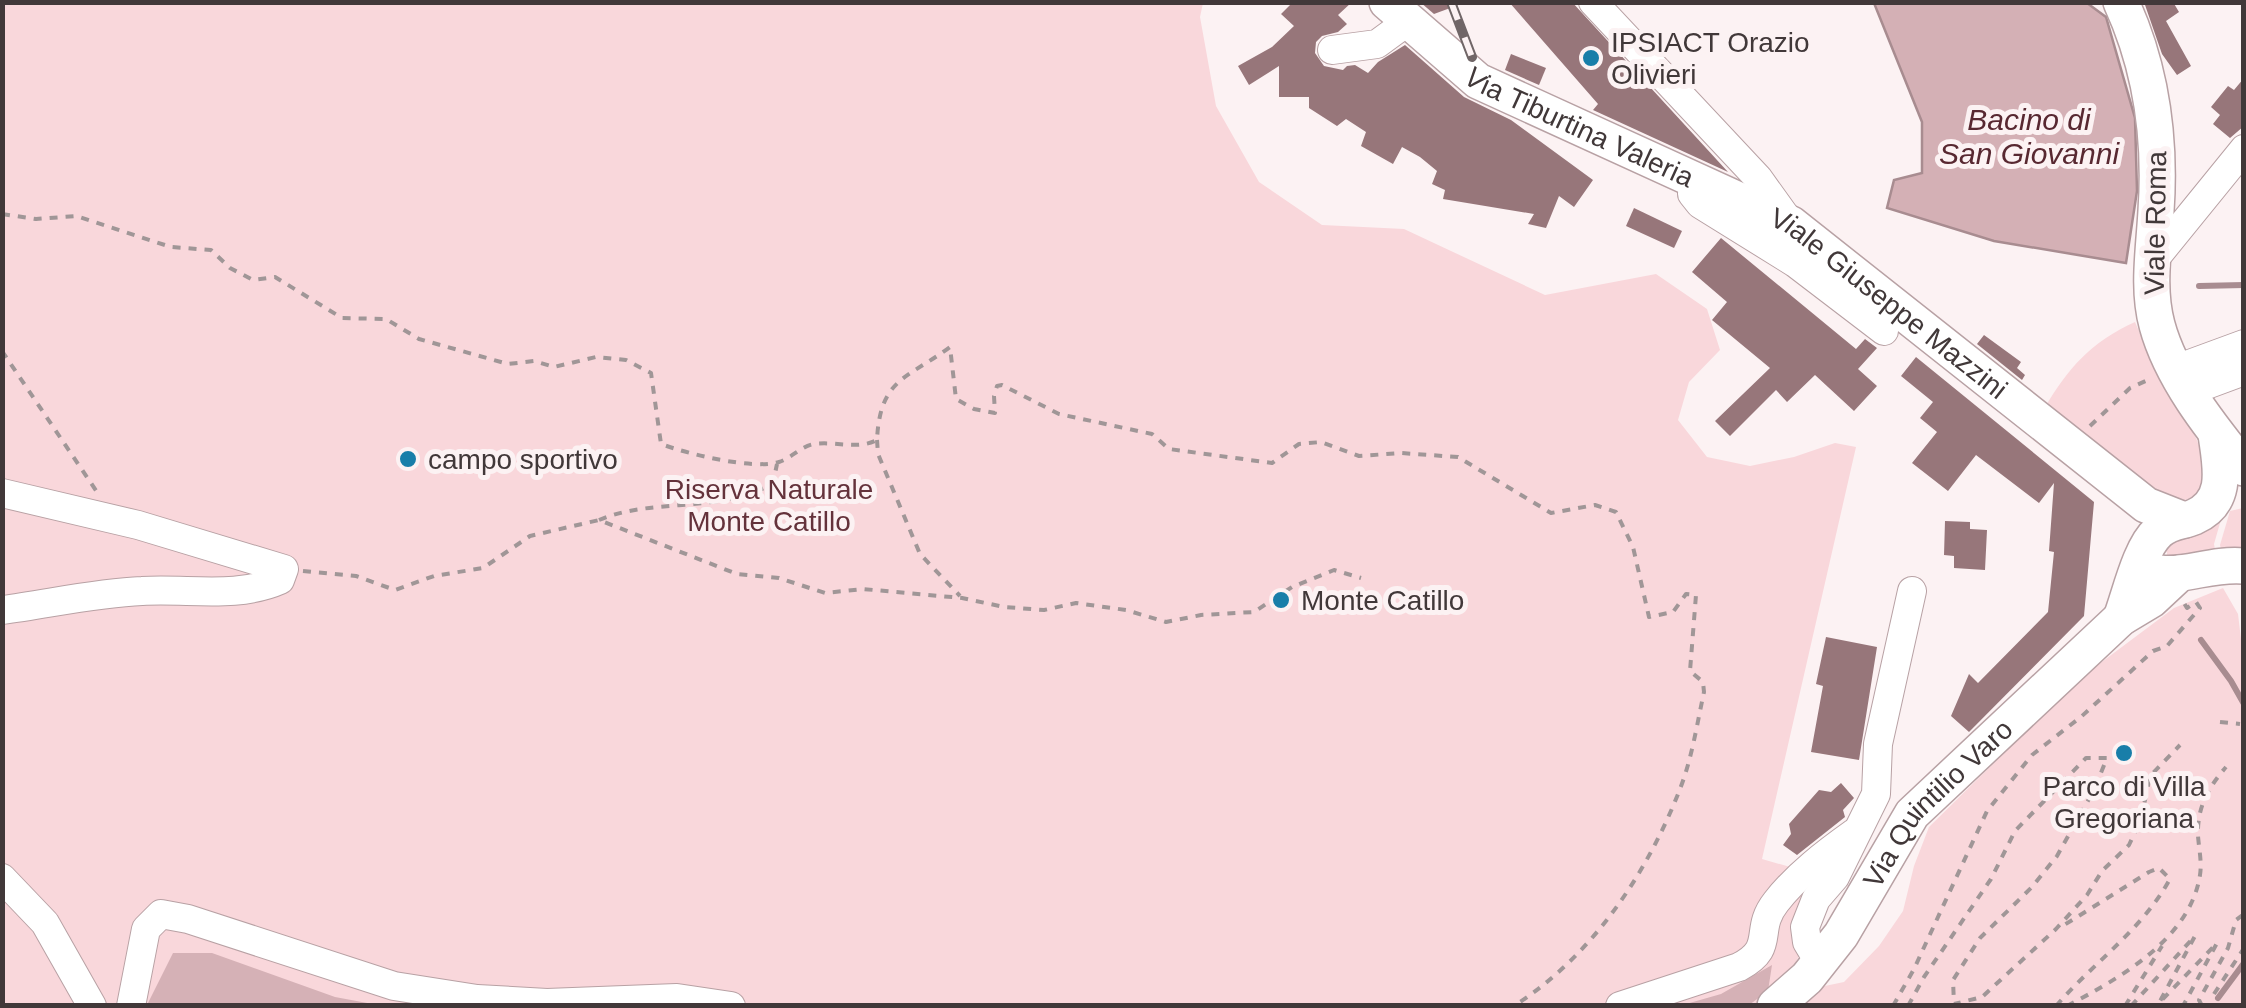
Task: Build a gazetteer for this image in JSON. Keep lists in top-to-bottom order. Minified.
{"streets":{"main road":["Via Tiburtina Valeria","Viale Roma","Viale Giuseppe Mazzini","Via Quintilio Varo"]},"crossings":[["Via Tiburtina Valeria","Viale Giuseppe Mazzini"]],"water":["Bacino di San Giovanni"],"parks":["Riserva Naturale Monte Catillo"],"places":["IPSIACT Orazio Olivieri","campo sportivo","Monte Catillo","Parco di Villa Gregoriana"]}
